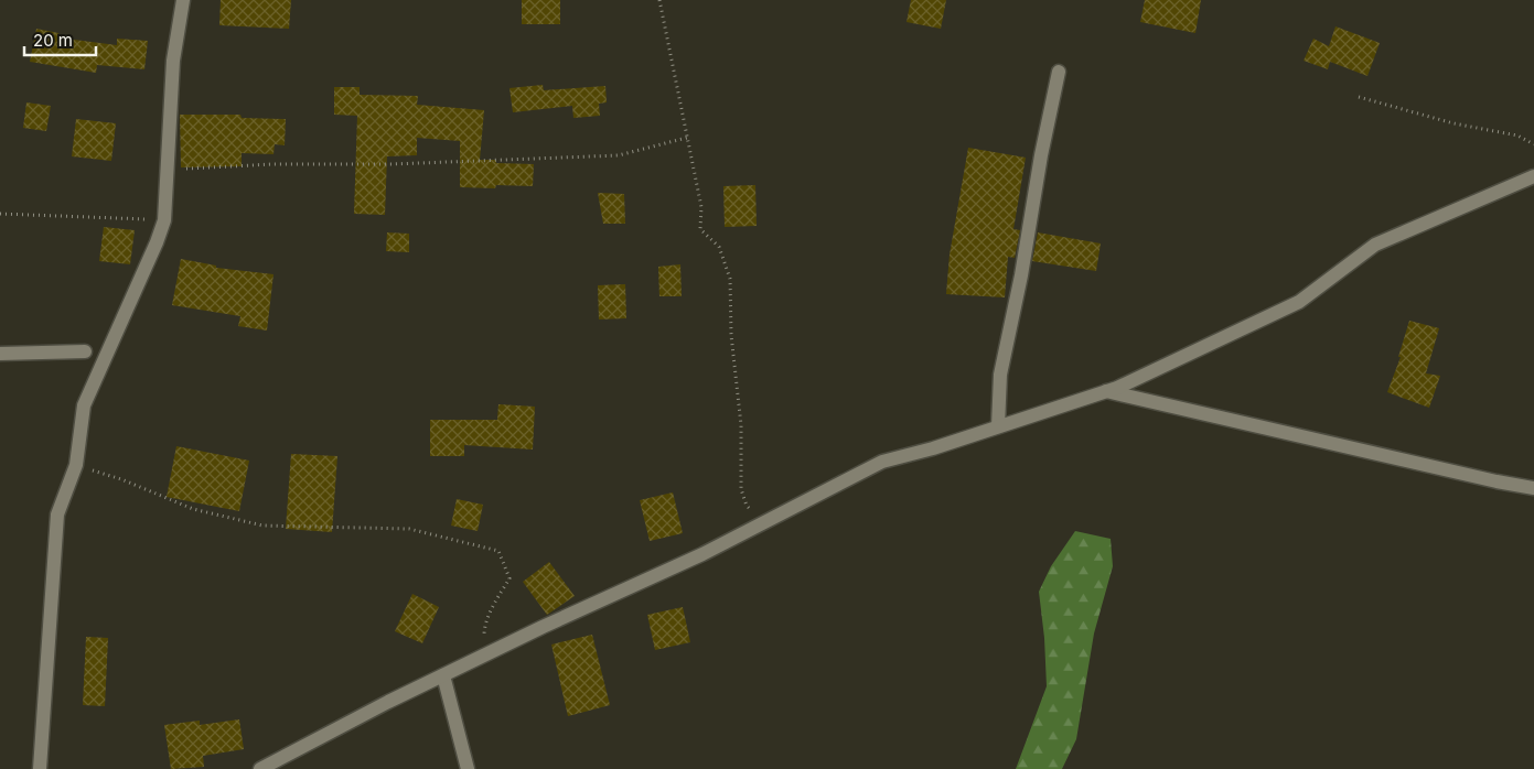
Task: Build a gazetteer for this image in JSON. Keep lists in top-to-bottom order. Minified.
{"scale_bar":"20 m"}
